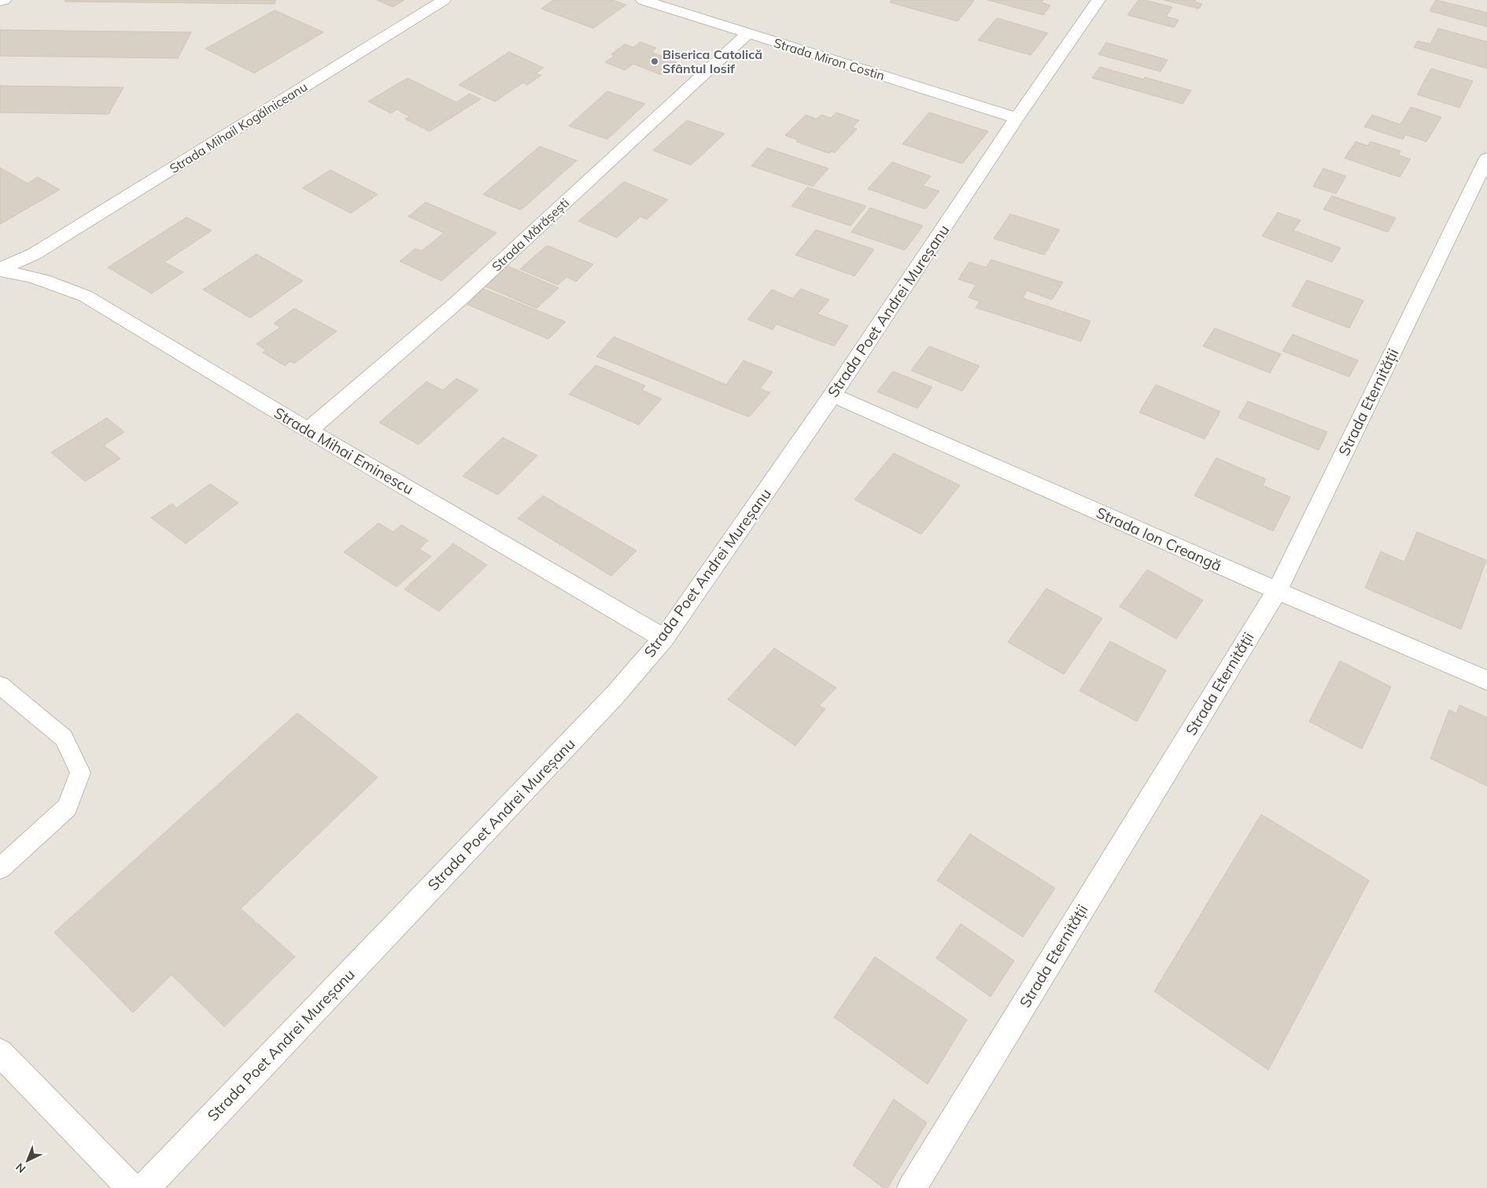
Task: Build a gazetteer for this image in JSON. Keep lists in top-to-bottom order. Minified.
{"streets":{"street":["Strada Miron Costin","Strada Mihail Kogălniceanu","Strada Mărășești","Strada Poet Andrei Mureșanu","Strada Eternității","Strada Mihai Eminescu","Strada Ion Creangă"]},"crossings":[["Strada Miron Costin","Strada Mărășești"],["Strada Miron Costin","Strada Poet Andrei Mureșanu"],["Strada Mihail Kogălniceanu","Strada Mihai Eminescu"],["Strada Mărășești","Strada Mihai Eminescu"],["Strada Poet Andrei Mureșanu","Strada Mihai Eminescu"],["Strada Poet Andrei Mureșanu","Strada Ion Creangă"],["Strada Eternității","Strada Ion Creangă"]],"places":["Biserica Catolică Sfântul Iosif"],"north":"bottom left"}
